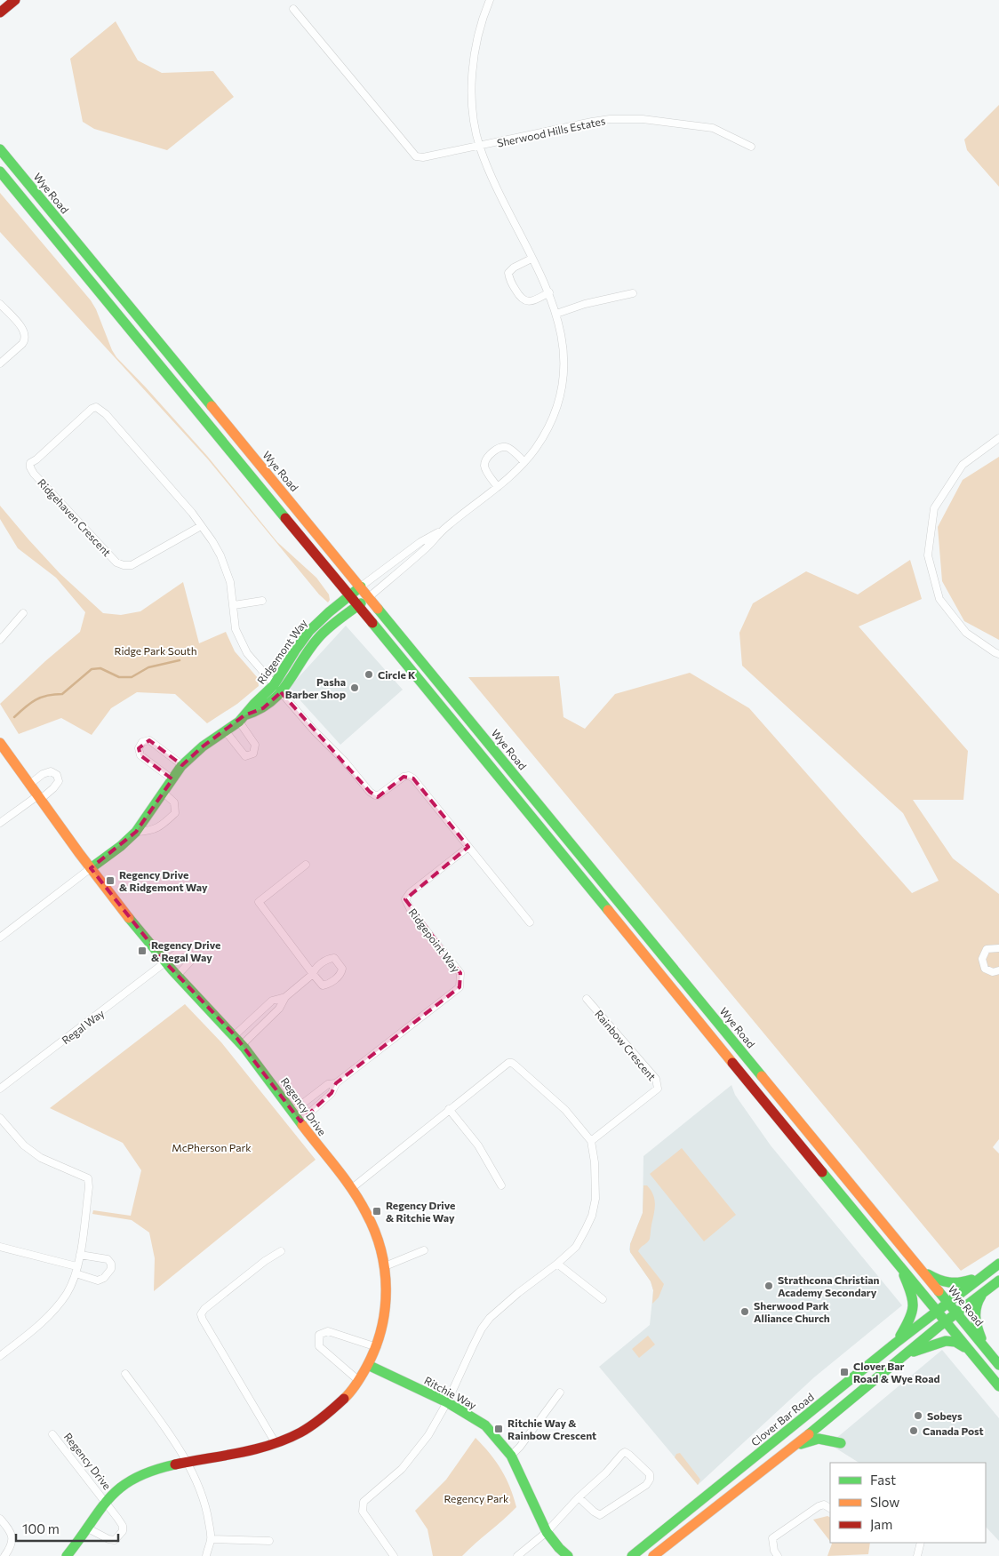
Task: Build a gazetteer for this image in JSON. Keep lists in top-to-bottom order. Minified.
{"streets":{"main road":["Wye Road","Ridgemont Way","Regency Drive","Ritchie Way","Clover Bar Road"],"street":["Sherwood Hills Estates","Ridgehaven Crescent","Ridgepoint Way","Regal Way","Rainbow Crescent"]},"crossings":[["Sherwood Hills Estates","Wye Road"],["Sherwood Hills Estates","Ridgemont Way"],["Wye Road","Ridgemont Way"],["Wye Road","Clover Bar Road"],["Ridgehaven Crescent","Ridgemont Way"],["Ridgemont Way","Regency Drive"],["Ridgepoint Way","Regency Drive"],["Regal Way","Regency Drive"],["Regency Drive","Ritchie Way"]],"parks":["Ridge Park South","McPherson Park","Regency Park"],"places":{"other":["Circle K","Pasha Barber Shop","Strathcona Christian Academy Secondary","Sherwood Park Alliance Church","Sobeys","Canada Post"],"transit":["Regency Drive & Ridgemont Way","Regency Drive & Regal Way","Regency Drive & Ritchie Way","Clover Bar Road & Wye Road","Ritchie Way & Rainbow Crescent"]},"legend":["Fast","Slow","Jam"],"scale_bar":"100 m"}
